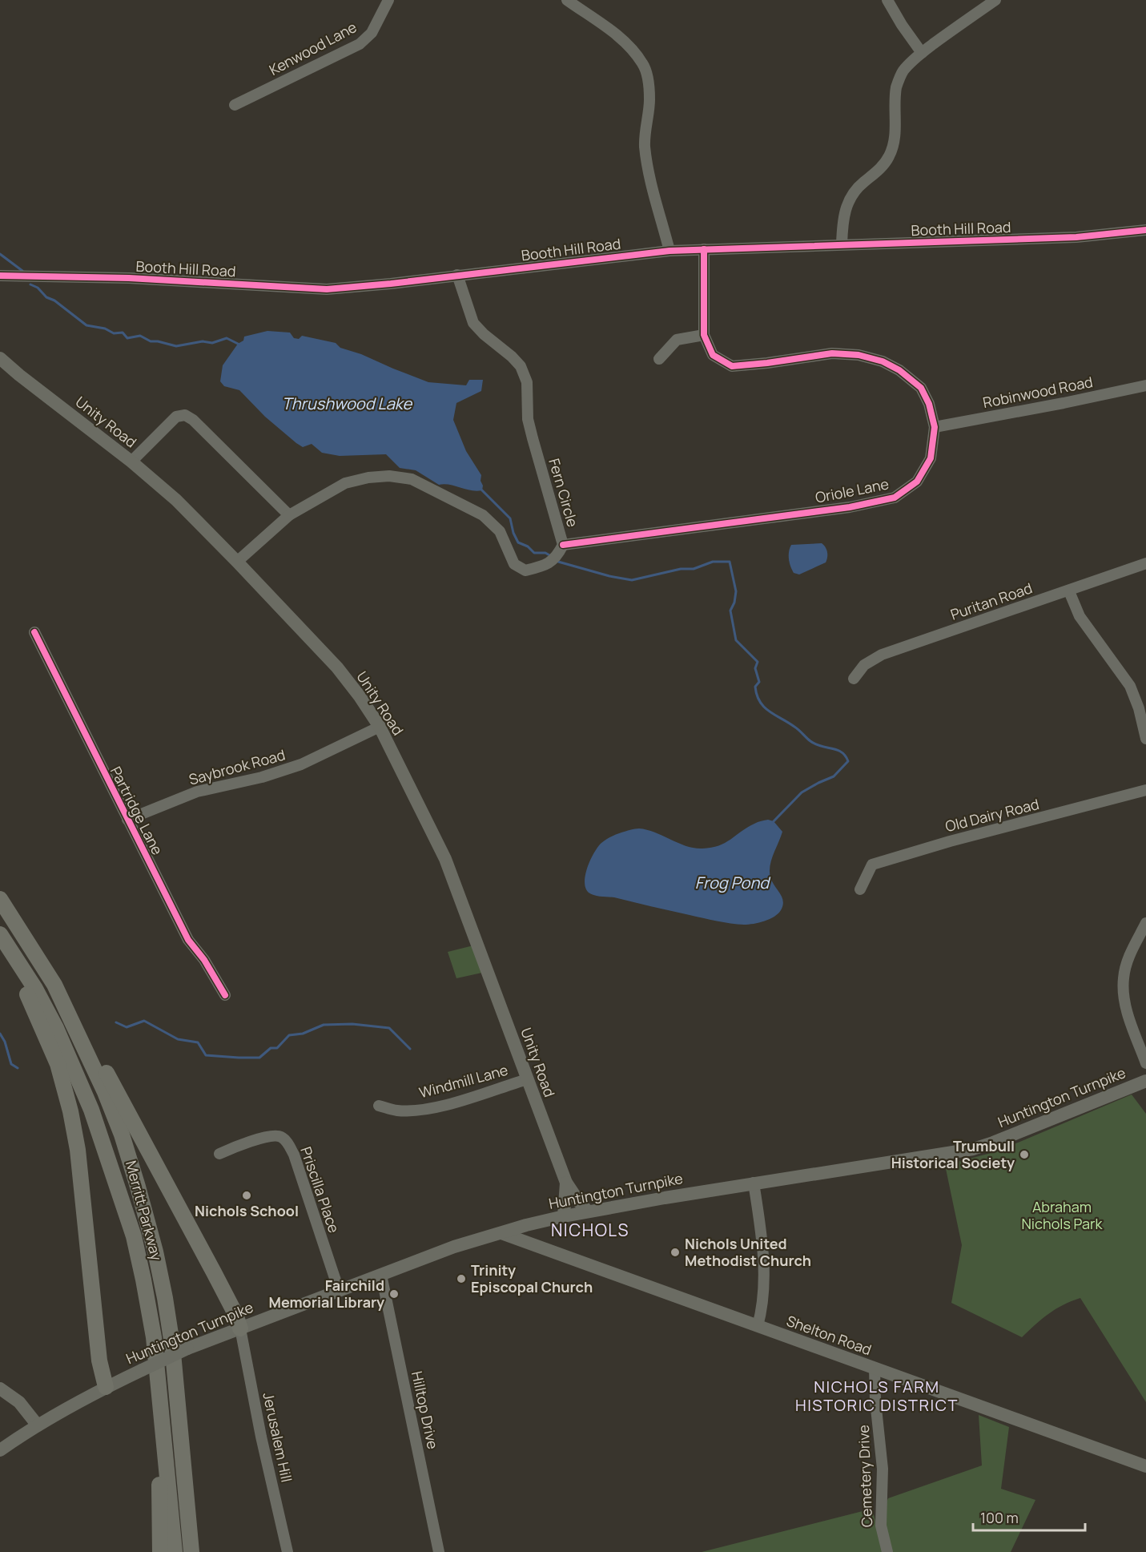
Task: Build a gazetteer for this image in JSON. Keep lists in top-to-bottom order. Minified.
{"streets":{"highway":["Merritt Parkway"],"main road":["Unity Road","Huntington Turnpike","Shelton Road"],"street":["Kenwood Lane","Booth Hill Road","Robinwood Road","Oriole Lane","Fern Circle","Puritan Road","Saybrook Road","Partridge Lane","Old Dairy Road","Windmill Lane","Priscilla Place","Hilltop Drive","Jerusalem Hill","Cemetery Drive"]},"crossings":[["Booth Hill Road","Fern Circle"],["Robinwood Road","Oriole Lane"],["Unity Road","Fern Circle"],["Unity Road","Saybrook Road"],["Unity Road","Windmill Lane"],["Unity Road","Huntington Turnpike"],["Oriole Lane","Fern Circle"],["Saybrook Road","Partridge Lane"],["Huntington Turnpike","Priscilla Place"],["Huntington Turnpike","Shelton Road"],["Huntington Turnpike","Hilltop Drive"],["Huntington Turnpike","Jerusalem Hill"],["Shelton Road","Cemetery Drive"]],"districts":["NICHOLS","NICHOLS FARM HISTORIC DISTRICT"],"water":["Thrushwood Lake","Frog Pond"],"parks":["Abraham Nichols Park"],"places":["Trumbull Historical Society","Nichols School","Nichols United Methodist Church","Trinity Episcopal Church","Fairchild Memorial Library"],"scale_bar":"100 m"}
